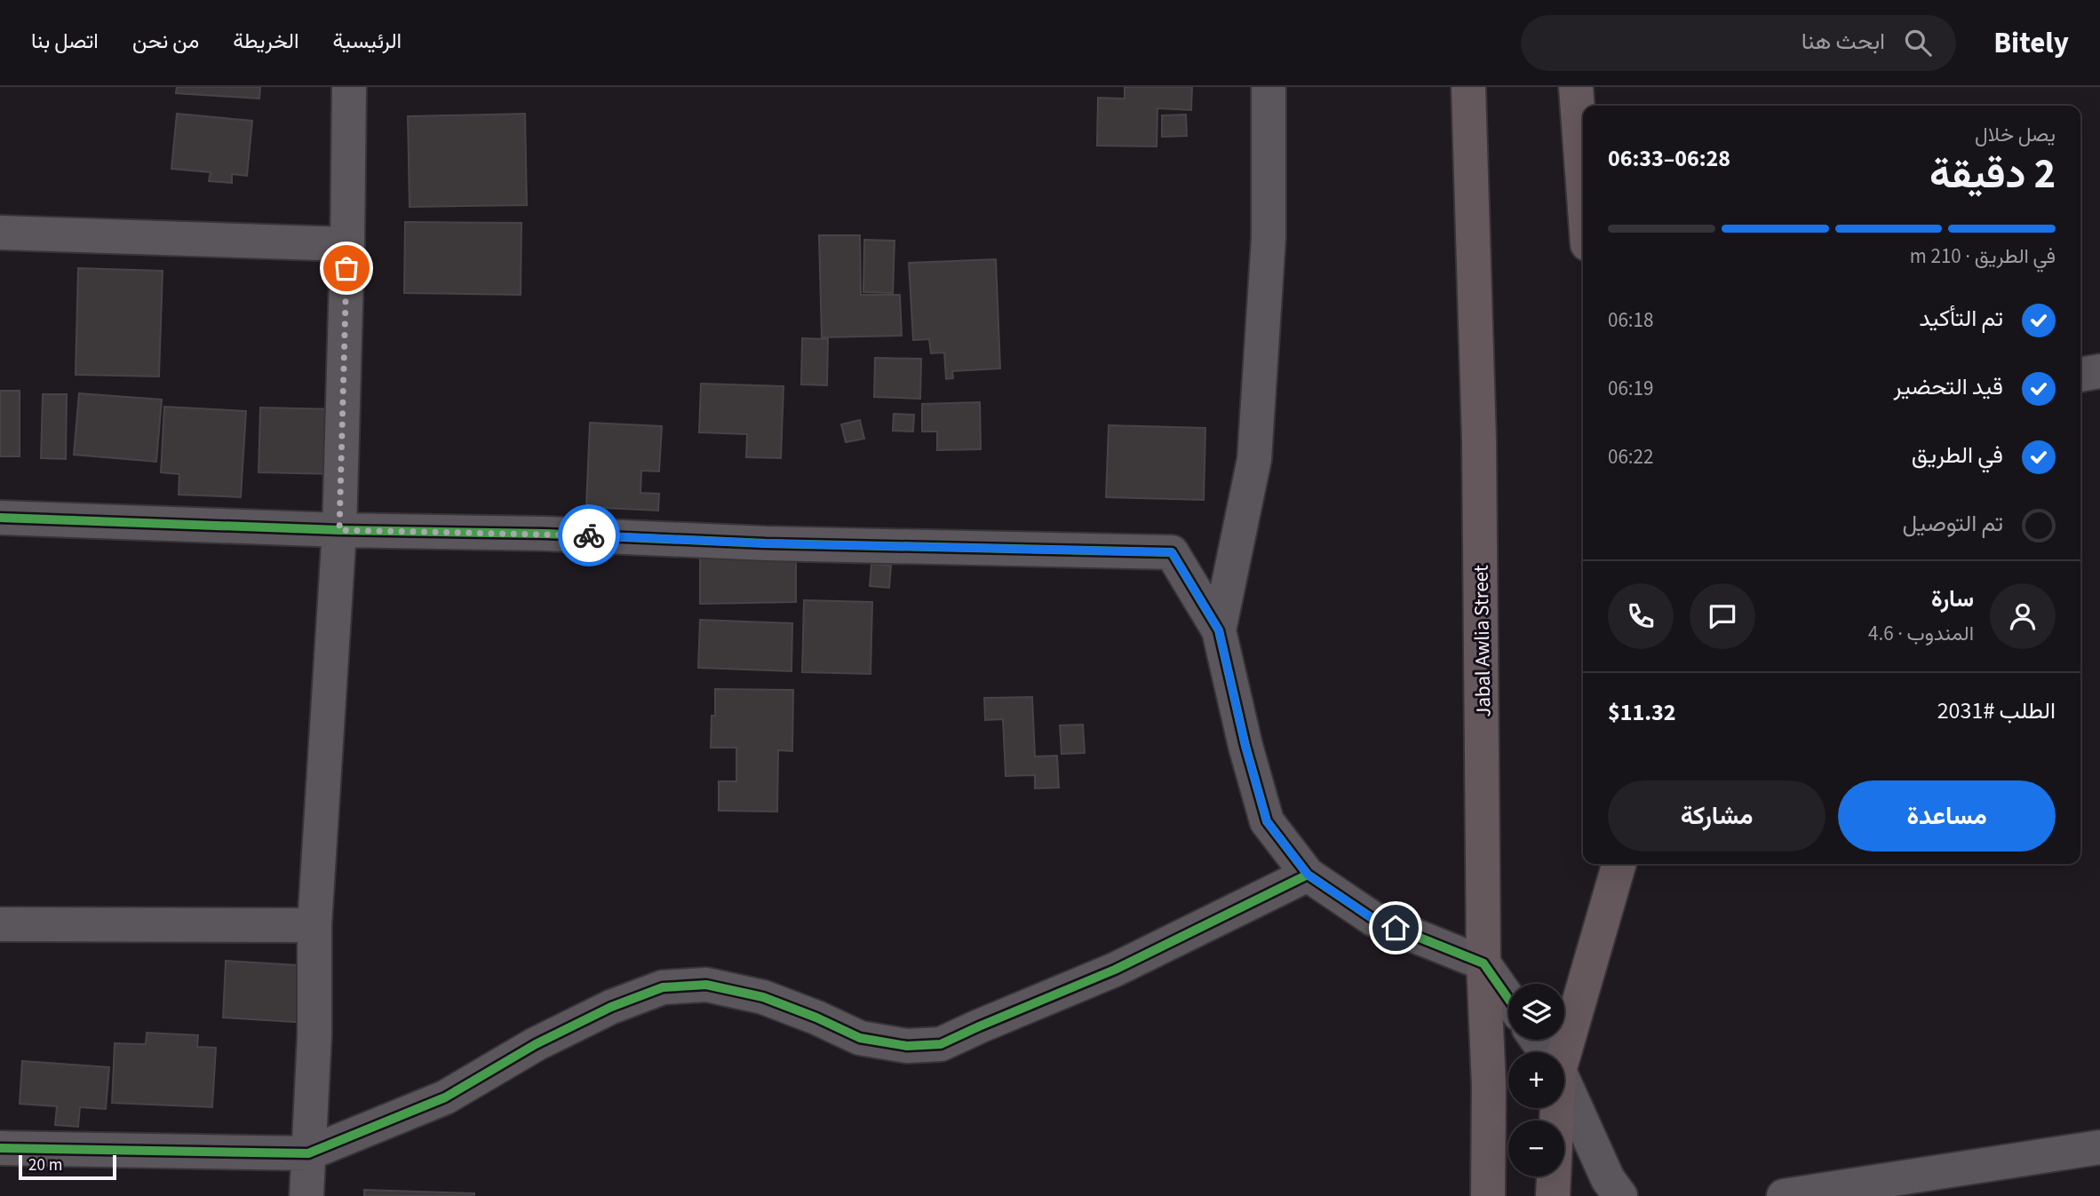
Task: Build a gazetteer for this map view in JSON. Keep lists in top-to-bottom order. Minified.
{"streets":{"highway":["Jabal Awlia Street"]},"scale_bar":"20 m","page":{"header":"Bitely","search":"ابحث هنا","nav":["الرئيسية","الخريطة","من نحن","اتصل بنا"],"heading":["2 دقيقة","يصل خلال","06:28–06:33"],"panel":["سارة","المندوب · 4.6","الطلب #2031","$11.32"],"bar":"في الطريق · 210 m","list":[["تم التأكيد","06:18"],["قيد التحضير","06:19"],["في الطريق","06:22"],"تم التوصيل"],"buttons":["مساعدة","مشاركة"],"map_buttons":["+","−"],"scale":"20 m"}}
